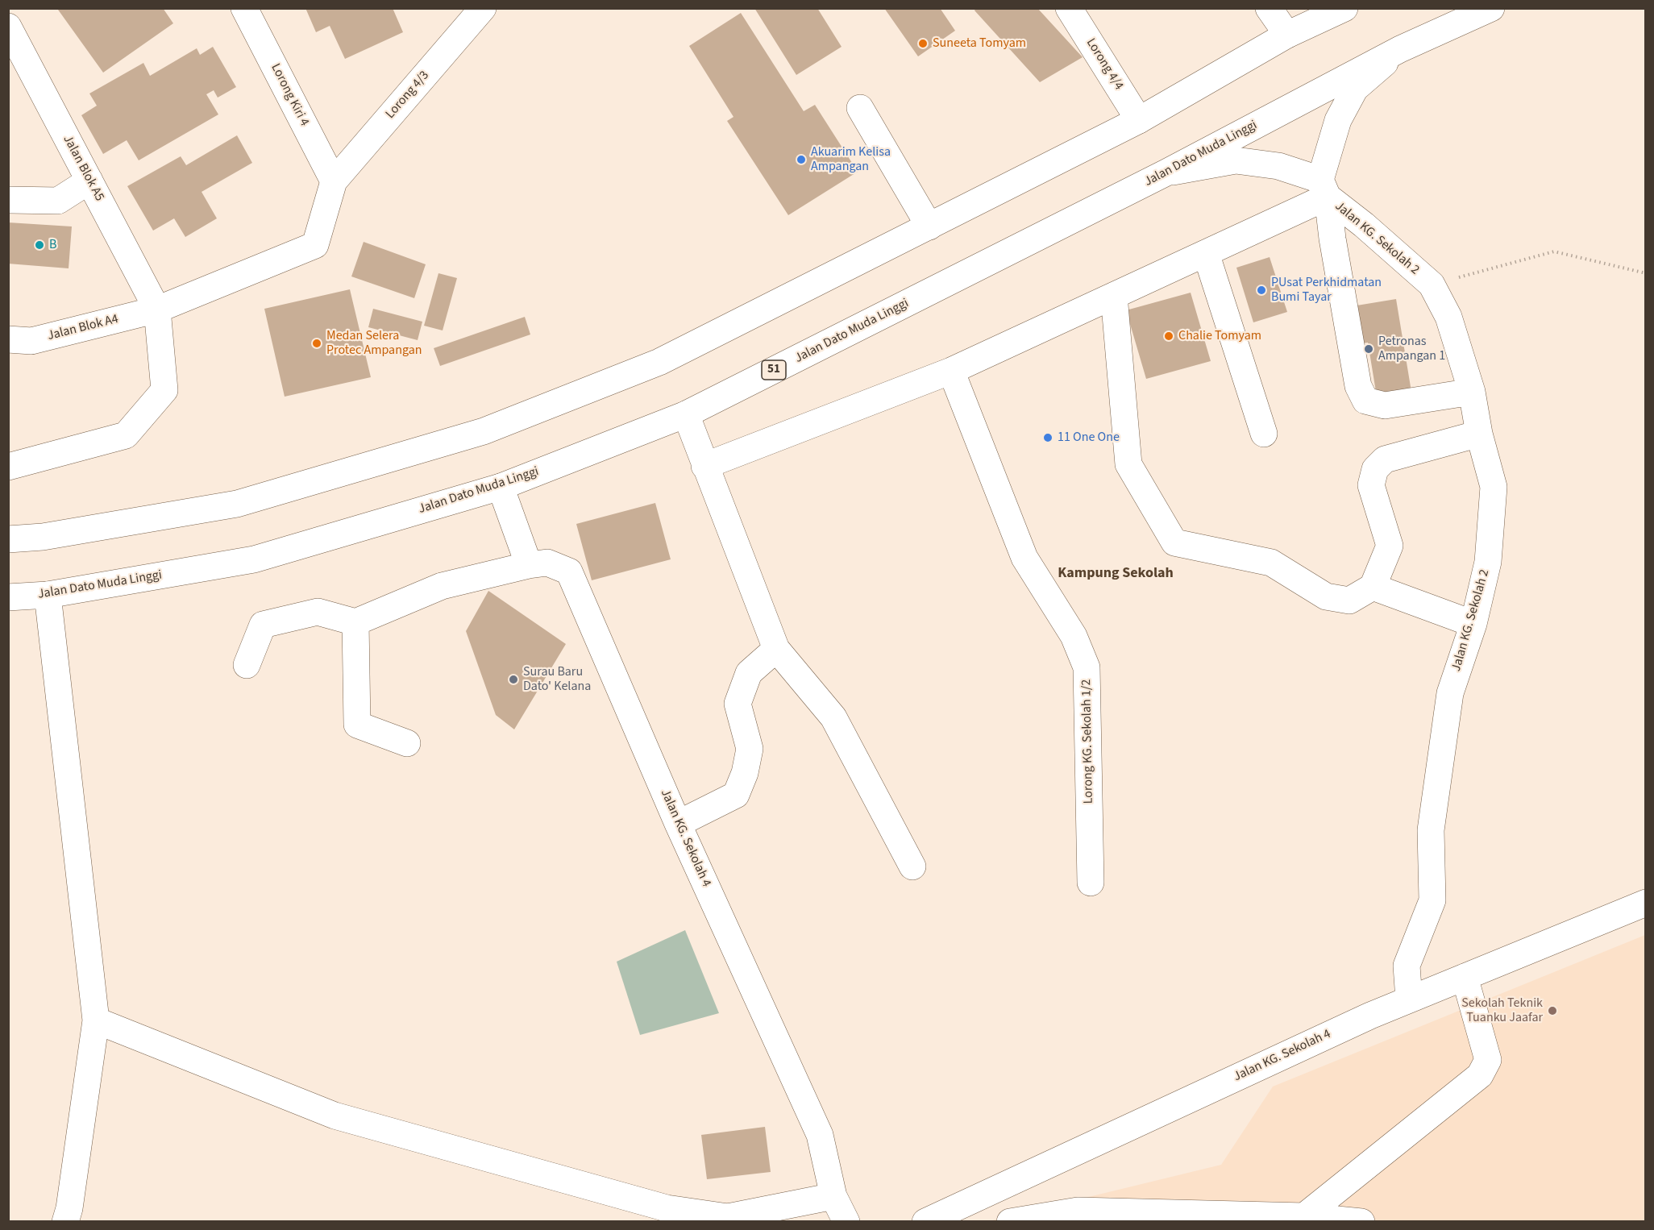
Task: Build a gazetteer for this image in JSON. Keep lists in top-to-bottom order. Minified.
{"streets":{"main road":["Lorong 4/4","Lorong Kiri 4","Lorong 4/3","Jalan Dato Muda Linggi","Jalan Blok A5","Jalan KG. Sekolah 2","Jalan Blok A4","51","Lorong KG. Sekolah 1/2","Jalan KG. Sekolah 4"]},"crossings":[["Lorong Kiri 4","Lorong 4/3"],["Lorong Kiri 4","Jalan Blok A4"],["Lorong 4/3","Jalan Blok A4"],["Jalan Dato Muda Linggi","Jalan KG. Sekolah 2"],["Jalan Blok A5","Jalan Blok A4"],["Jalan KG. Sekolah 2","Jalan KG. Sekolah 4"]],"districts":["Kampung Sekolah"],"places":["Suneeta Tomyam","Akuarim Kelisa Ampangan","B","PUsat Perkhidmatan Bumi Tayar","Chalie Tomyam","Medan Selera Protec Ampangan","Petronas Ampangan 1","11 One One","Surau Baru Dato' Kelana","Sekolah Teknik Tuanku Jaafar"]}
